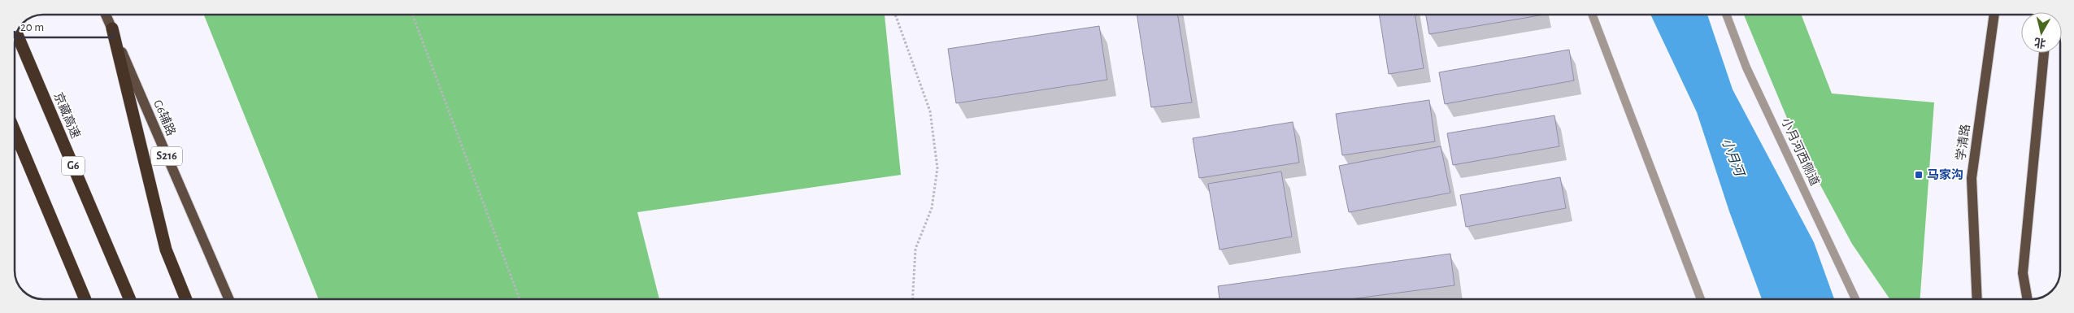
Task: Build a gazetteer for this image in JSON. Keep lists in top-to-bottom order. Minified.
{"streets":{"highway":["京藏高速","G6"],"main road":["G6辅路","学清路","S216"],"lane":["小月河西侧道"]},"water":["小月河"],"places":{"transit":["马家沟"]},"scale_bar":"20 m","north":"bottom"}
